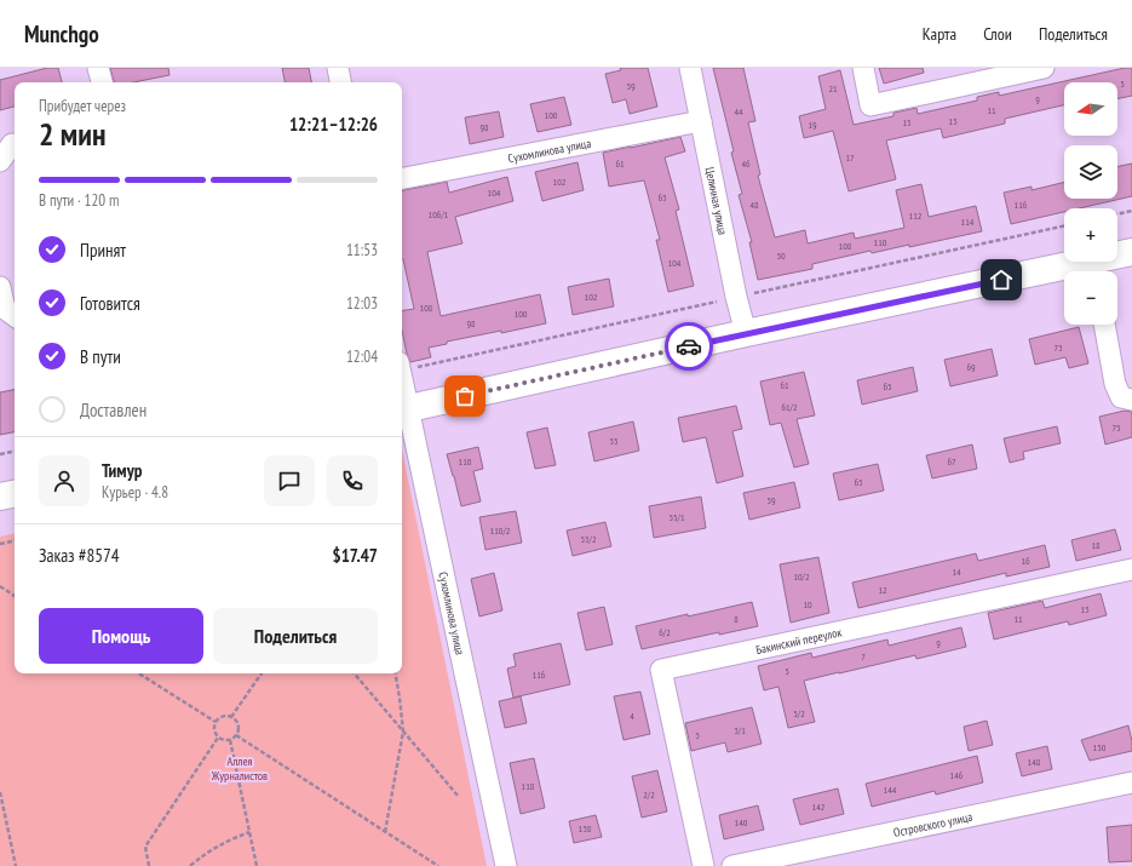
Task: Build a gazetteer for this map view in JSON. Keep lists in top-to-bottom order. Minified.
{"streets":{"street":["Сухомлинова улица","Целинная улица","Бакинский переулок","Островского улица"]},"crossings":[["Сухомлинова улица","Целинная улица"]],"parks":["Аллея Журналистов"],"house_numbers":["5","59","21","9","11","44","100","13","15","19","98","17","61","46","102","104","63","48","116","106/1","112","114","110","108","50","104","102","108","100","98","73","69","61","65","61/2","75","55","110","67","63","59","55/1","110/2","53/2","18","16","14","10/2","12","10","13","8","11","6/2","9","7","5","116","5/2","4","3/1","3","150","148","146","118","144","2/2","142","140","138"],"north":"left","page":{"header":"Munchgo","nav":["Карта","Слои","Поделиться"],"map_buttons":["+","−"],"heading":["2 мин","Прибудет через","12:21–12:26"],"panel":["Тимур","Курьер · 4.8","Заказ #8574","$17.47"],"bar":"В пути · 120 m","list":[["Принят","11:53"],["Готовится","12:03"],["В пути","12:04"],"Доставлен"],"buttons":["Помощь","Поделиться"]}}
